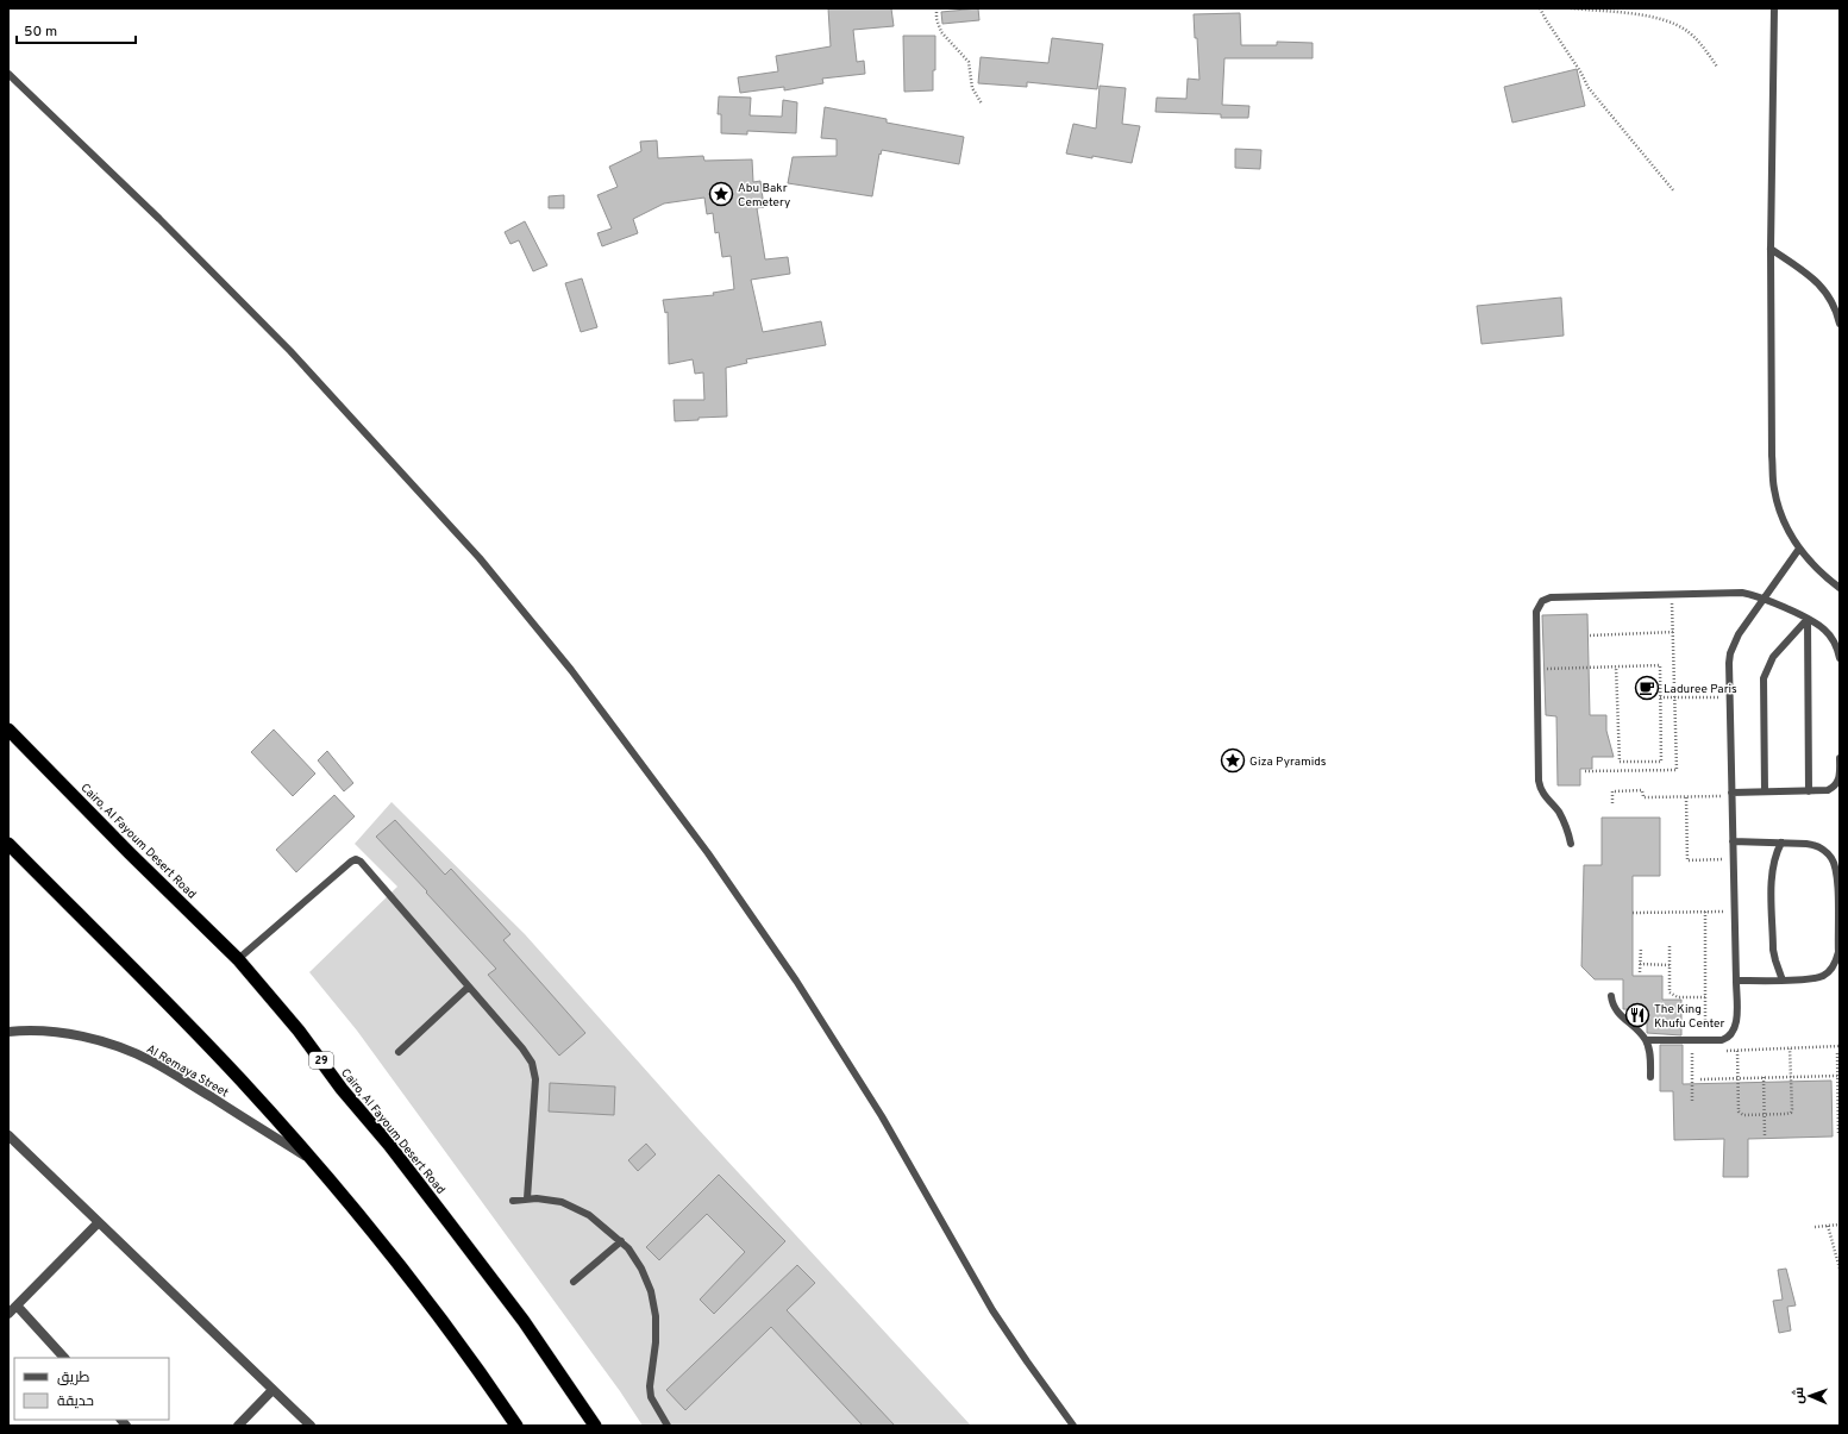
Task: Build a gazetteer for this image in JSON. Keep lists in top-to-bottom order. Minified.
{"streets":{"highway":["Cairo, Al Fayoum Desert Road","29"],"street":["Al Remaya Street"]},"places":{"place":["Abu Bakr Cemetery","Giza Pyramids"],"cafe":["Laduree Paris"],"restaurant":["The King Khufu Center"]},"legend":["طريق","حديقة"],"scale_bar":"50 m","north":"left"}
